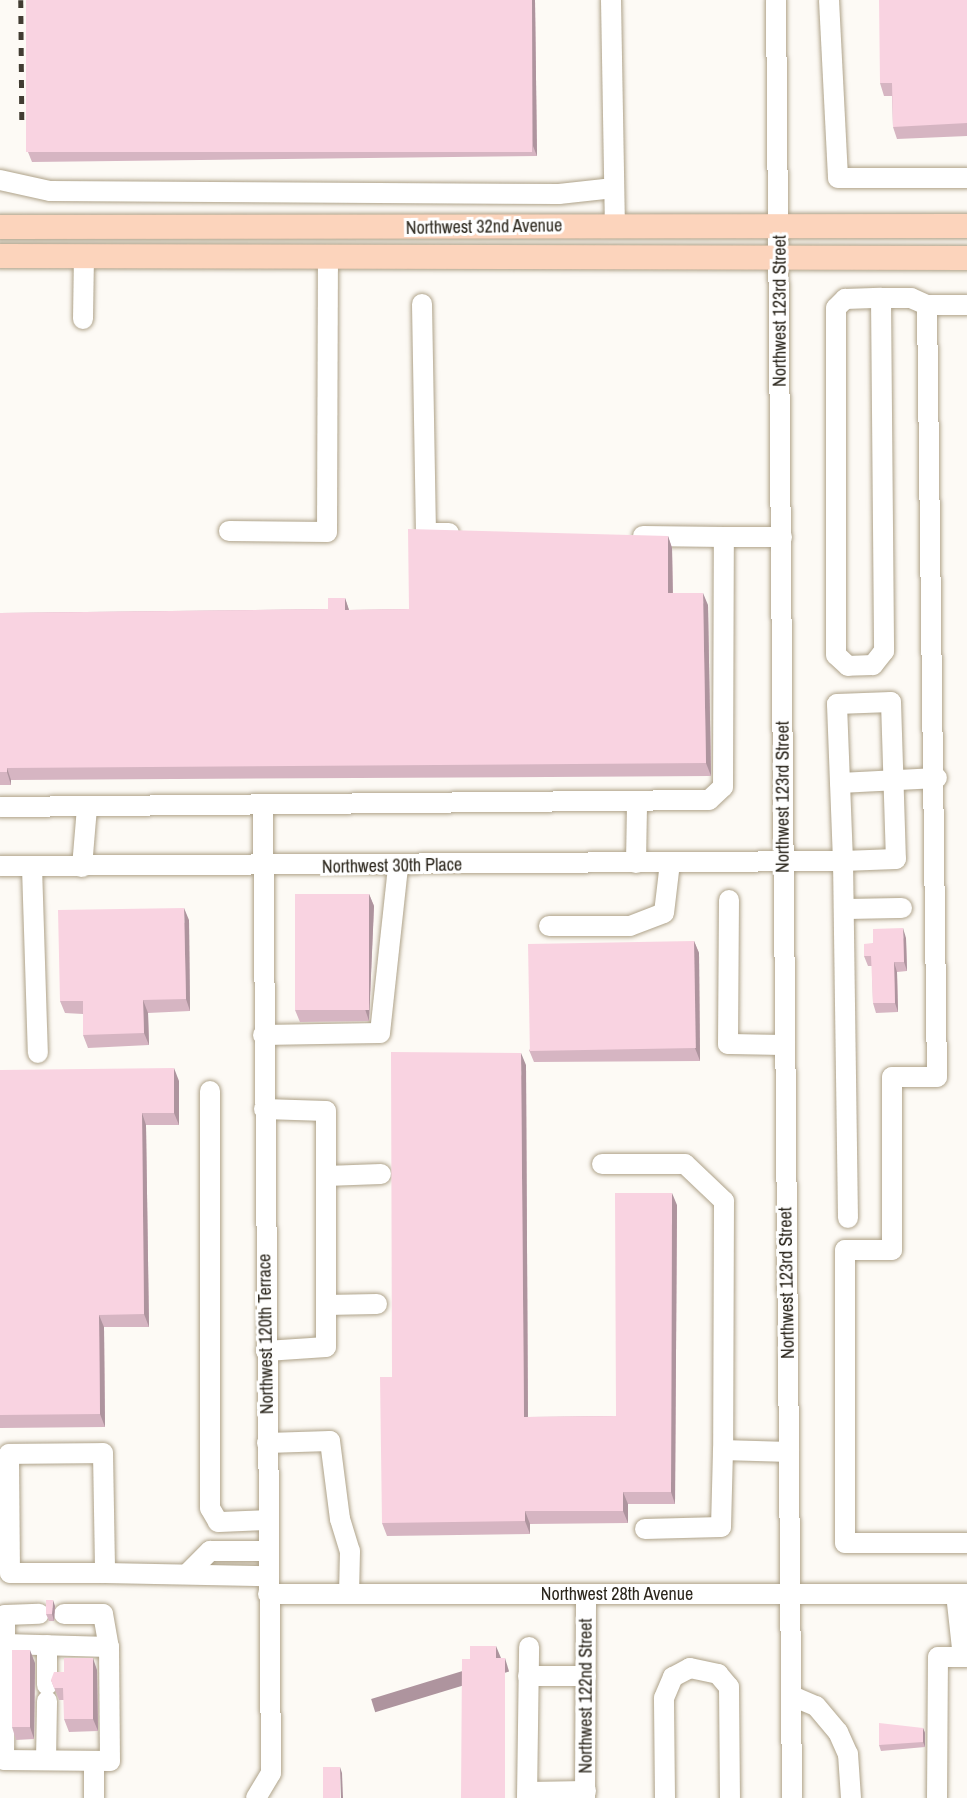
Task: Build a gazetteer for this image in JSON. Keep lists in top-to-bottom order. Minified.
{"streets":{"main road":["Northwest 32nd Avenue"],"street":["Northwest 123rd Street","Northwest 30th Place","Northwest 120th Terrace","Northwest 28th Avenue","Northwest 122nd Street"]},"crossings":[["Northwest 32nd Avenue","Northwest 123rd Street"],["Northwest 123rd Street","Northwest 30th Place"],["Northwest 123rd Street","Northwest 28th Avenue"],["Northwest 30th Place","Northwest 120th Terrace"],["Northwest 120th Terrace","Northwest 28th Avenue"],["Northwest 28th Avenue","Northwest 122nd Street"]]}
